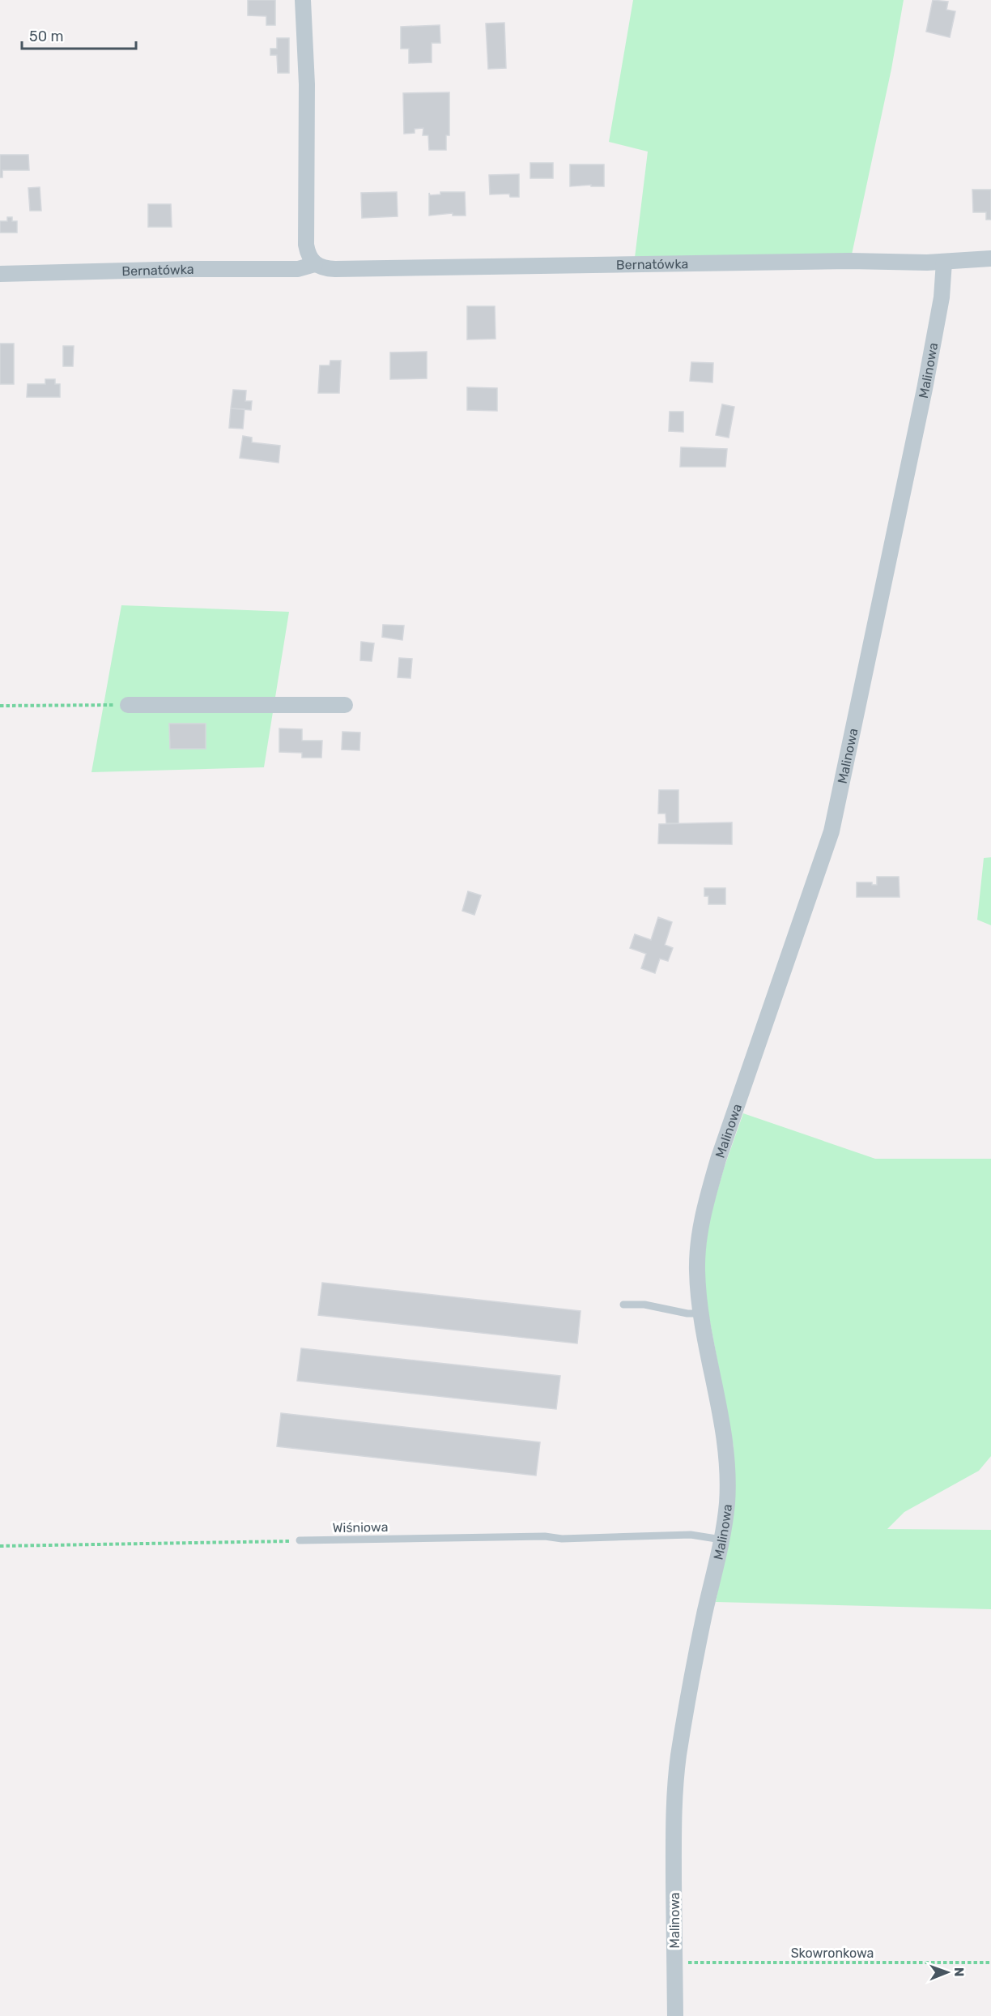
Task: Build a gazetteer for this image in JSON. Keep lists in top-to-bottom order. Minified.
{"streets":{"street":["Bernatówka","Malinowa"],"lane":["Wiśniowa"],"path":["Skowronkowa"]},"crossings":[["Bernatówka","Malinowa"],["Malinowa","Wiśniowa"],["Malinowa","Skowronkowa"]],"scale_bar":"50 m","north":"right"}
